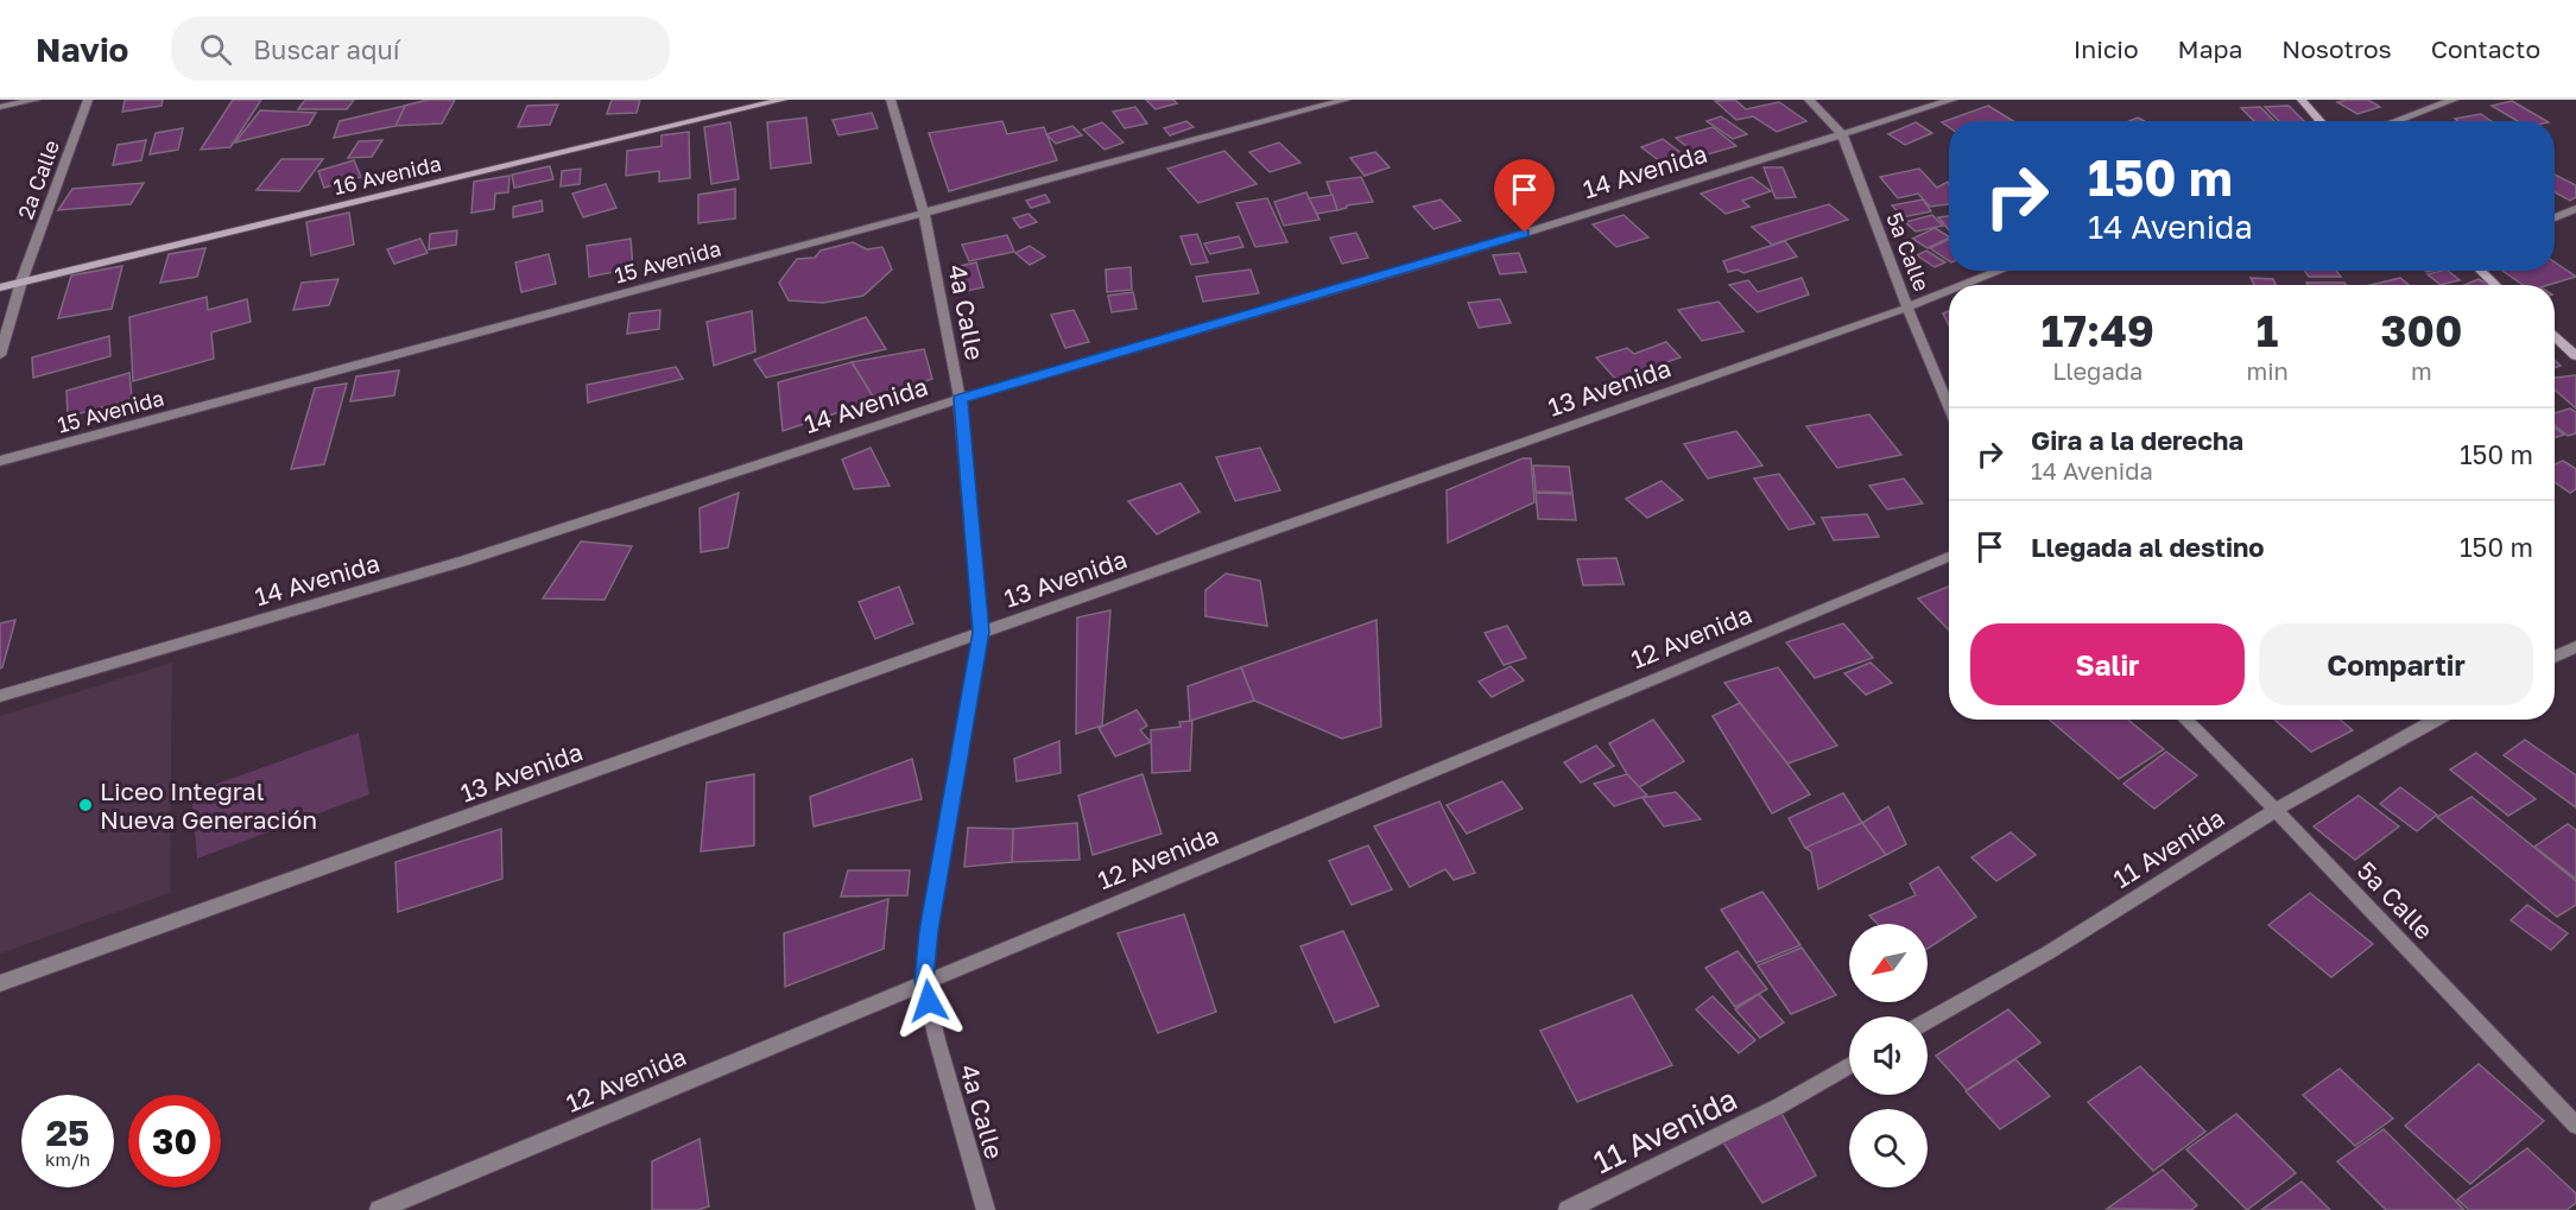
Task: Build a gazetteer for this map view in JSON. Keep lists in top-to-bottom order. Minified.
{"streets":{"main road":["16 Avenida"],"street":["14 Avenida","2a Calle","5a Calle","15 Avenida","4a Calle","13 Avenida","12 Avenida","11 Avenida"]},"crossings":[["14 Avenida","5a Calle"],["14 Avenida","4a Calle"],["16 Avenida","2a Calle"],["5a Calle","13 Avenida"],["5a Calle","11 Avenida"],["15 Avenida","4a Calle"],["4a Calle","13 Avenida"],["4a Calle","12 Avenida"]],"places":["Liceo Integral Nueva Generación"],"north":"bottom left","page":{"header":"Navio","search":"Buscar aquí","nav":["Inicio","Mapa","Nosotros","Contacto"],"turn":["150 m","14 Avenida"],"eta":["17:49","Llegada","1","min","300","m"],"list":[{"name":"Gira a la derecha","note":"14 Avenida","value":"150 m"},{"name":"Llegada al destino","value":"150 m"}],"buttons":["Salir","Compartir"],"speed":"25 km/h","limit":"30"}}
